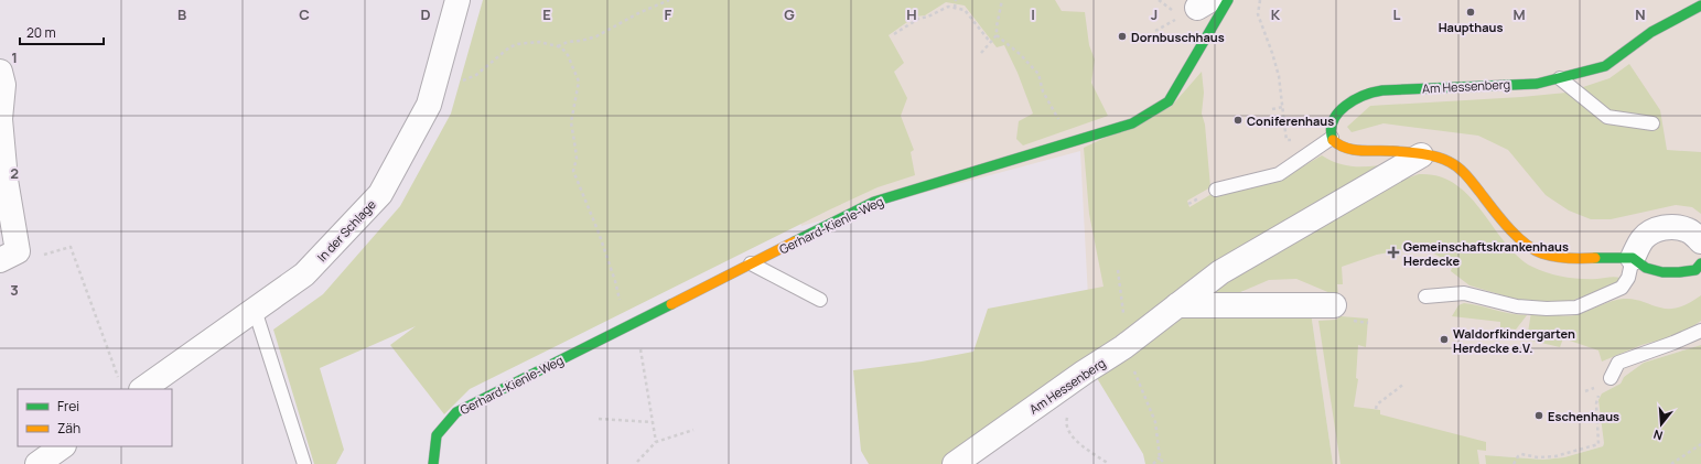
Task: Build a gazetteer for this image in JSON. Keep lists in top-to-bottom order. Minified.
{"streets":{"street":["Am Hessenberg","Gerhard-Kienle-Weg","In der Schlage"]},"places":{"other":["Haupthaus","Dornbuschhaus","Coniferenhaus","Waldorfkindergarten Herdecke e.V.","Eschenhaus"],"health":["Gemeinschaftskrankenhaus Herdecke"]},"legend":["Frei","Zäh"],"scale_bar":"20 m","north":"bottom","grid":{"columns":["B","C","D","E","F","G","H","I","J","K","L","M","N"],"rows":["1","2","3"]}}
